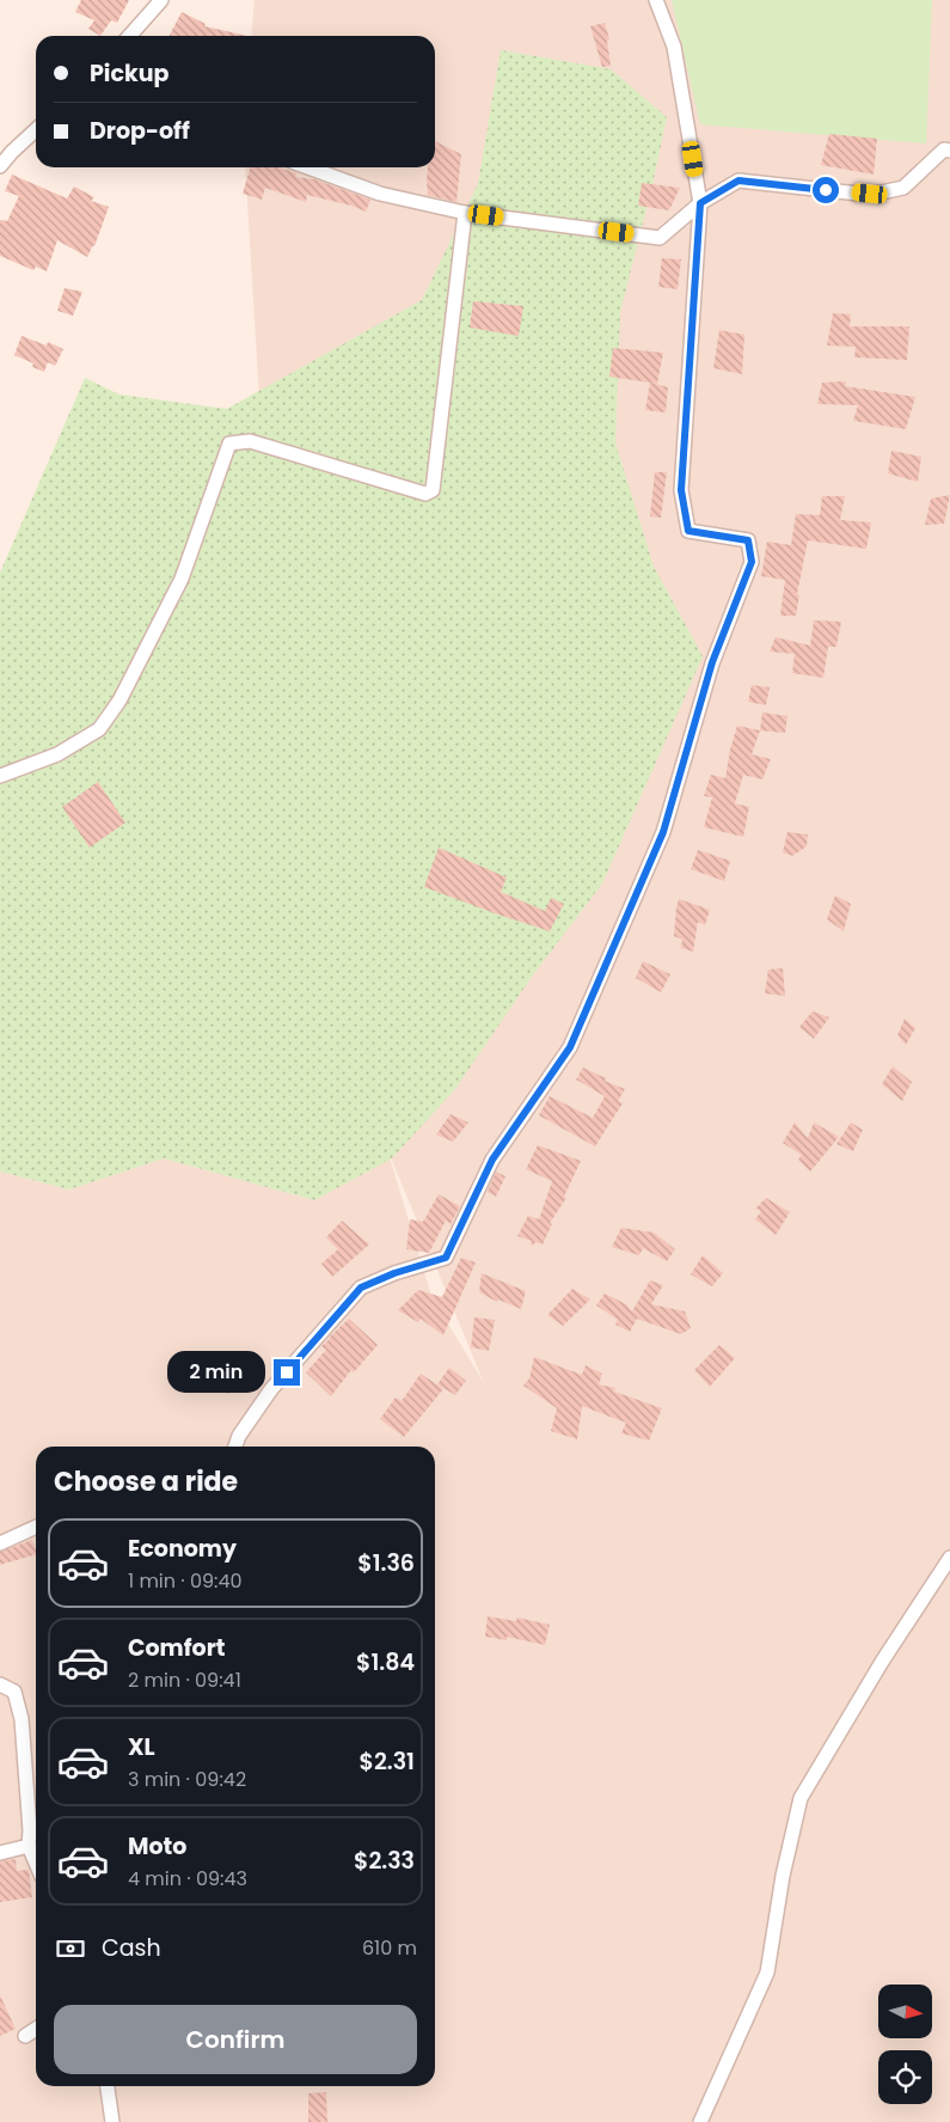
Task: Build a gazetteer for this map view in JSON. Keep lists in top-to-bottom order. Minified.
{"north":"right","page":{"banner":["Pickup","Drop-off"],"bubble":"2 min","heading":"Choose a ride","list":[{"name":"Economy","note":"1 min · 09:40","value":"$1.36"},{"name":"Comfort","note":"2 min · 09:41","value":"$1.84"},{"name":"XL","note":"3 min · 09:42","value":"$2.31"},{"name":"Moto","note":"4 min · 09:43","value":"$2.33"}],"pay":["Cash","610 m"],"buttons":"Confirm"}}
